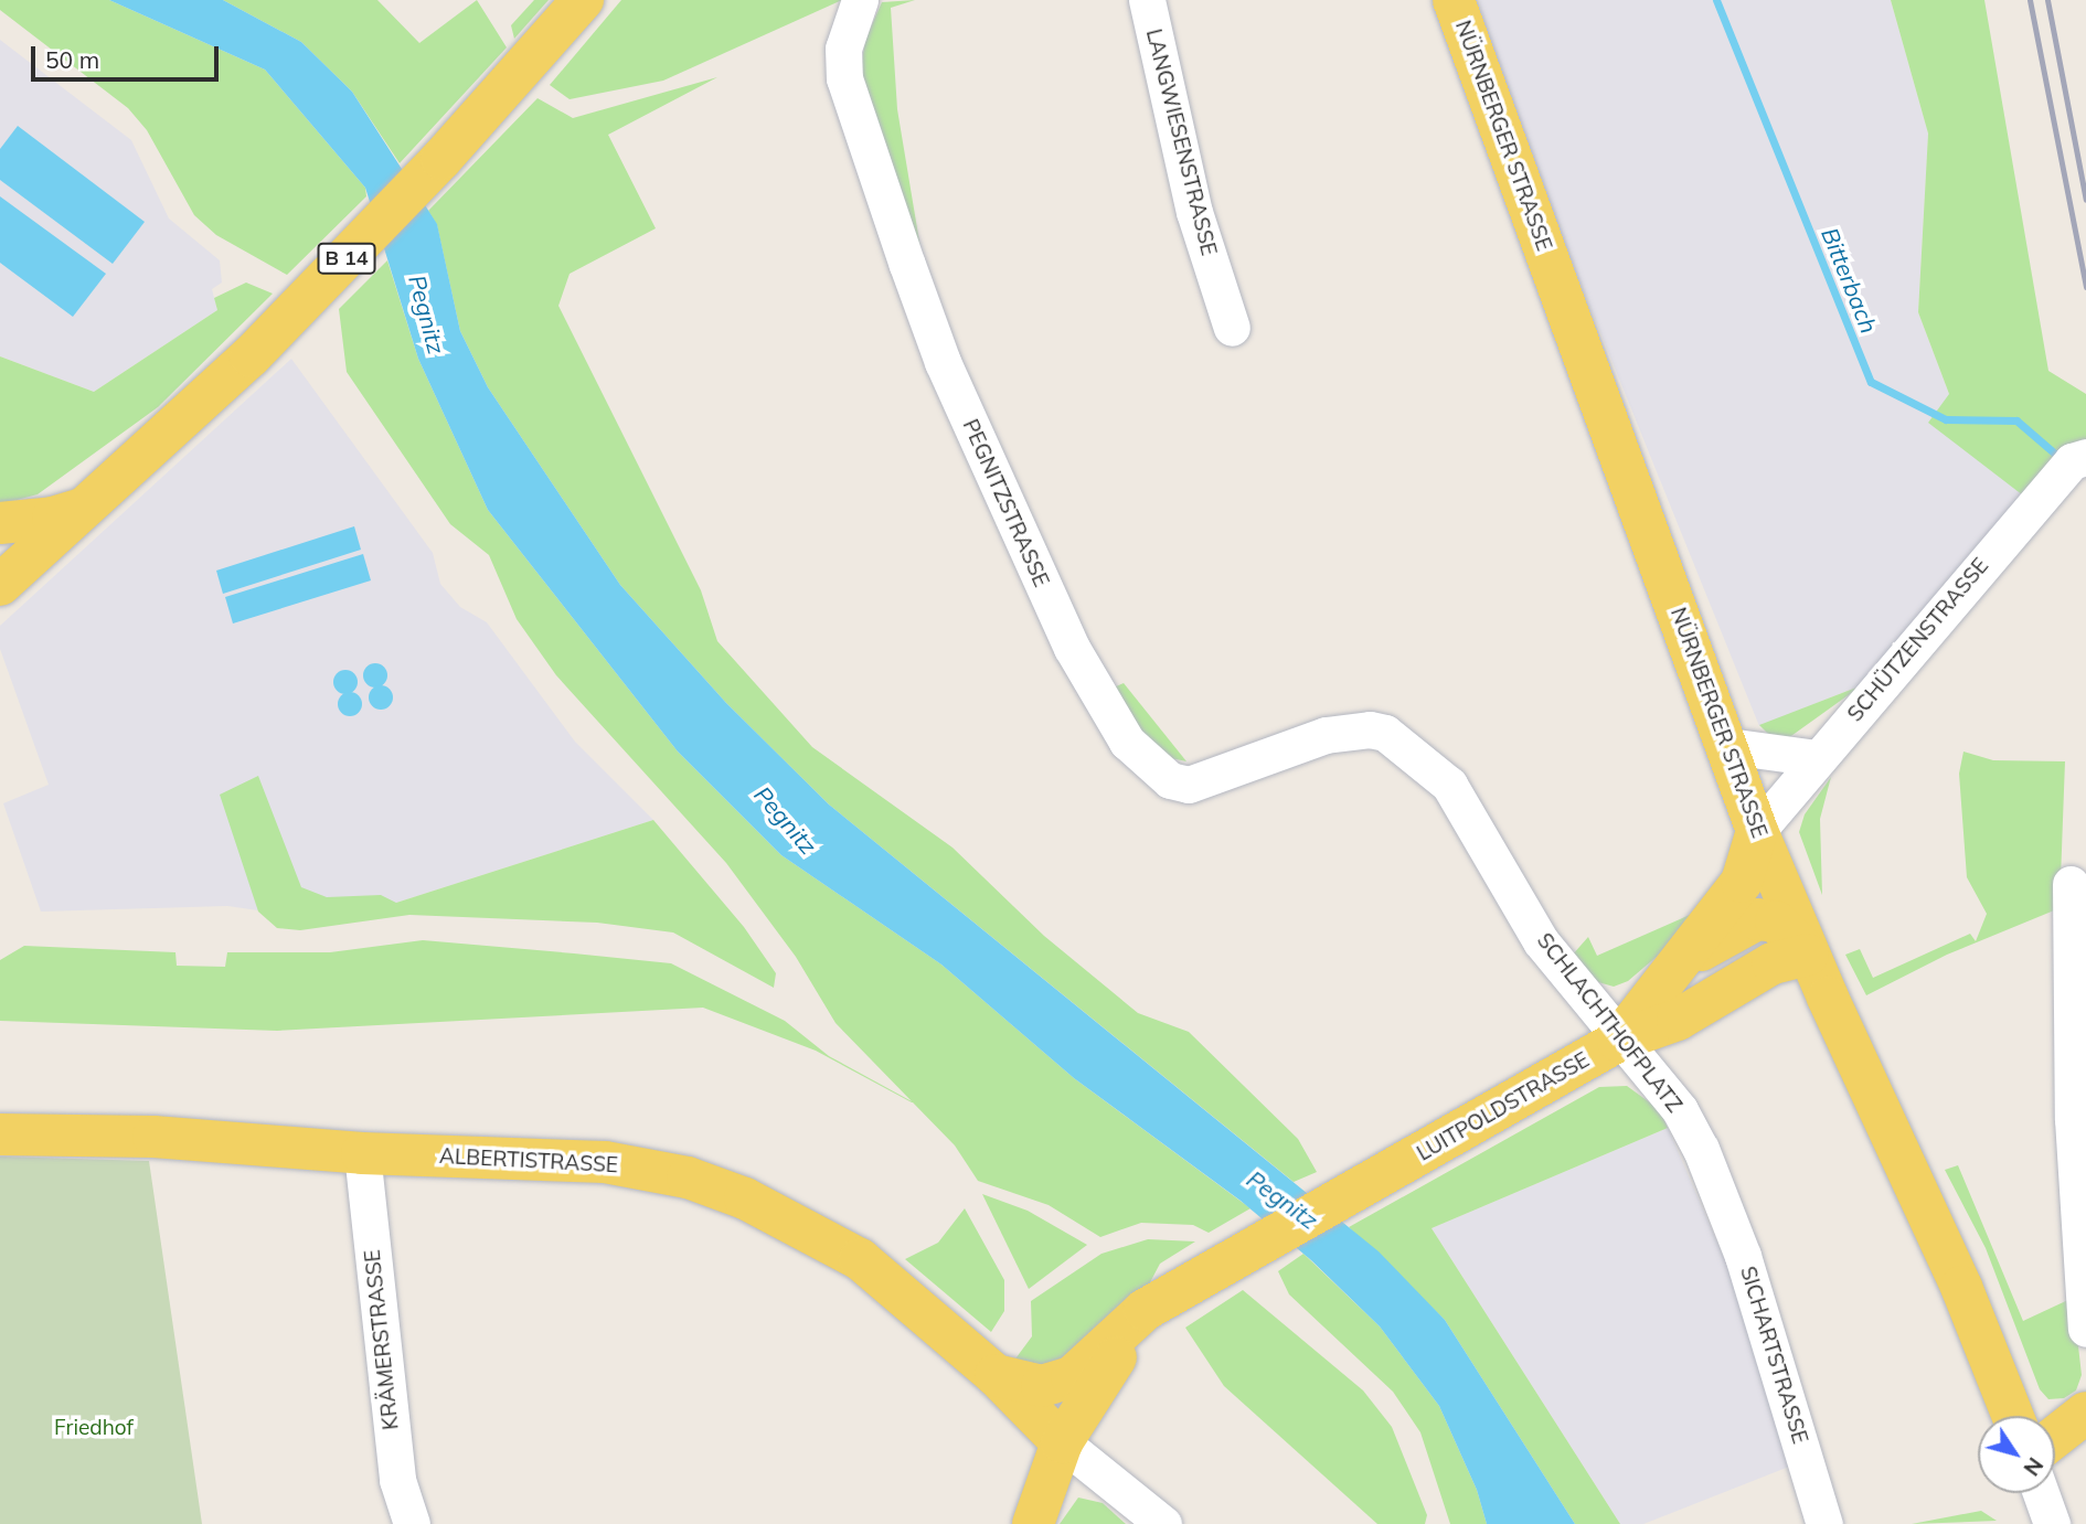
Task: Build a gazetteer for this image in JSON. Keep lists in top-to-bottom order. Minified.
{"streets":{"main road":["NÜRNBERGER STRASSE","B 14","LUITPOLDSTRASSE","ALBERTISTRASSE"],"street":["LANGWIESENSTRASSE","PEGNITZSTRASSE","SCHÜTZENSTRASSE","SCHLACHTHOFPLATZ","KRÄMERSTRASSE","SICHARTSTRASSE"]},"crossings":[["NÜRNBERGER STRASSE","SCHÜTZENSTRASSE"],["NÜRNBERGER STRASSE","LUITPOLDSTRASSE"],["PEGNITZSTRASSE","SCHLACHTHOFPLATZ"],["SCHÜTZENSTRASSE","LUITPOLDSTRASSE"],["SCHLACHTHOFPLATZ","LUITPOLDSTRASSE"],["SCHLACHTHOFPLATZ","SICHARTSTRASSE"],["LUITPOLDSTRASSE","ALBERTISTRASSE"],["ALBERTISTRASSE","KRÄMERSTRASSE"]],"water":["Bitterbach","Pegnitz"],"parks":["Friedhof"],"scale_bar":"50 m","north":"bottom right"}
